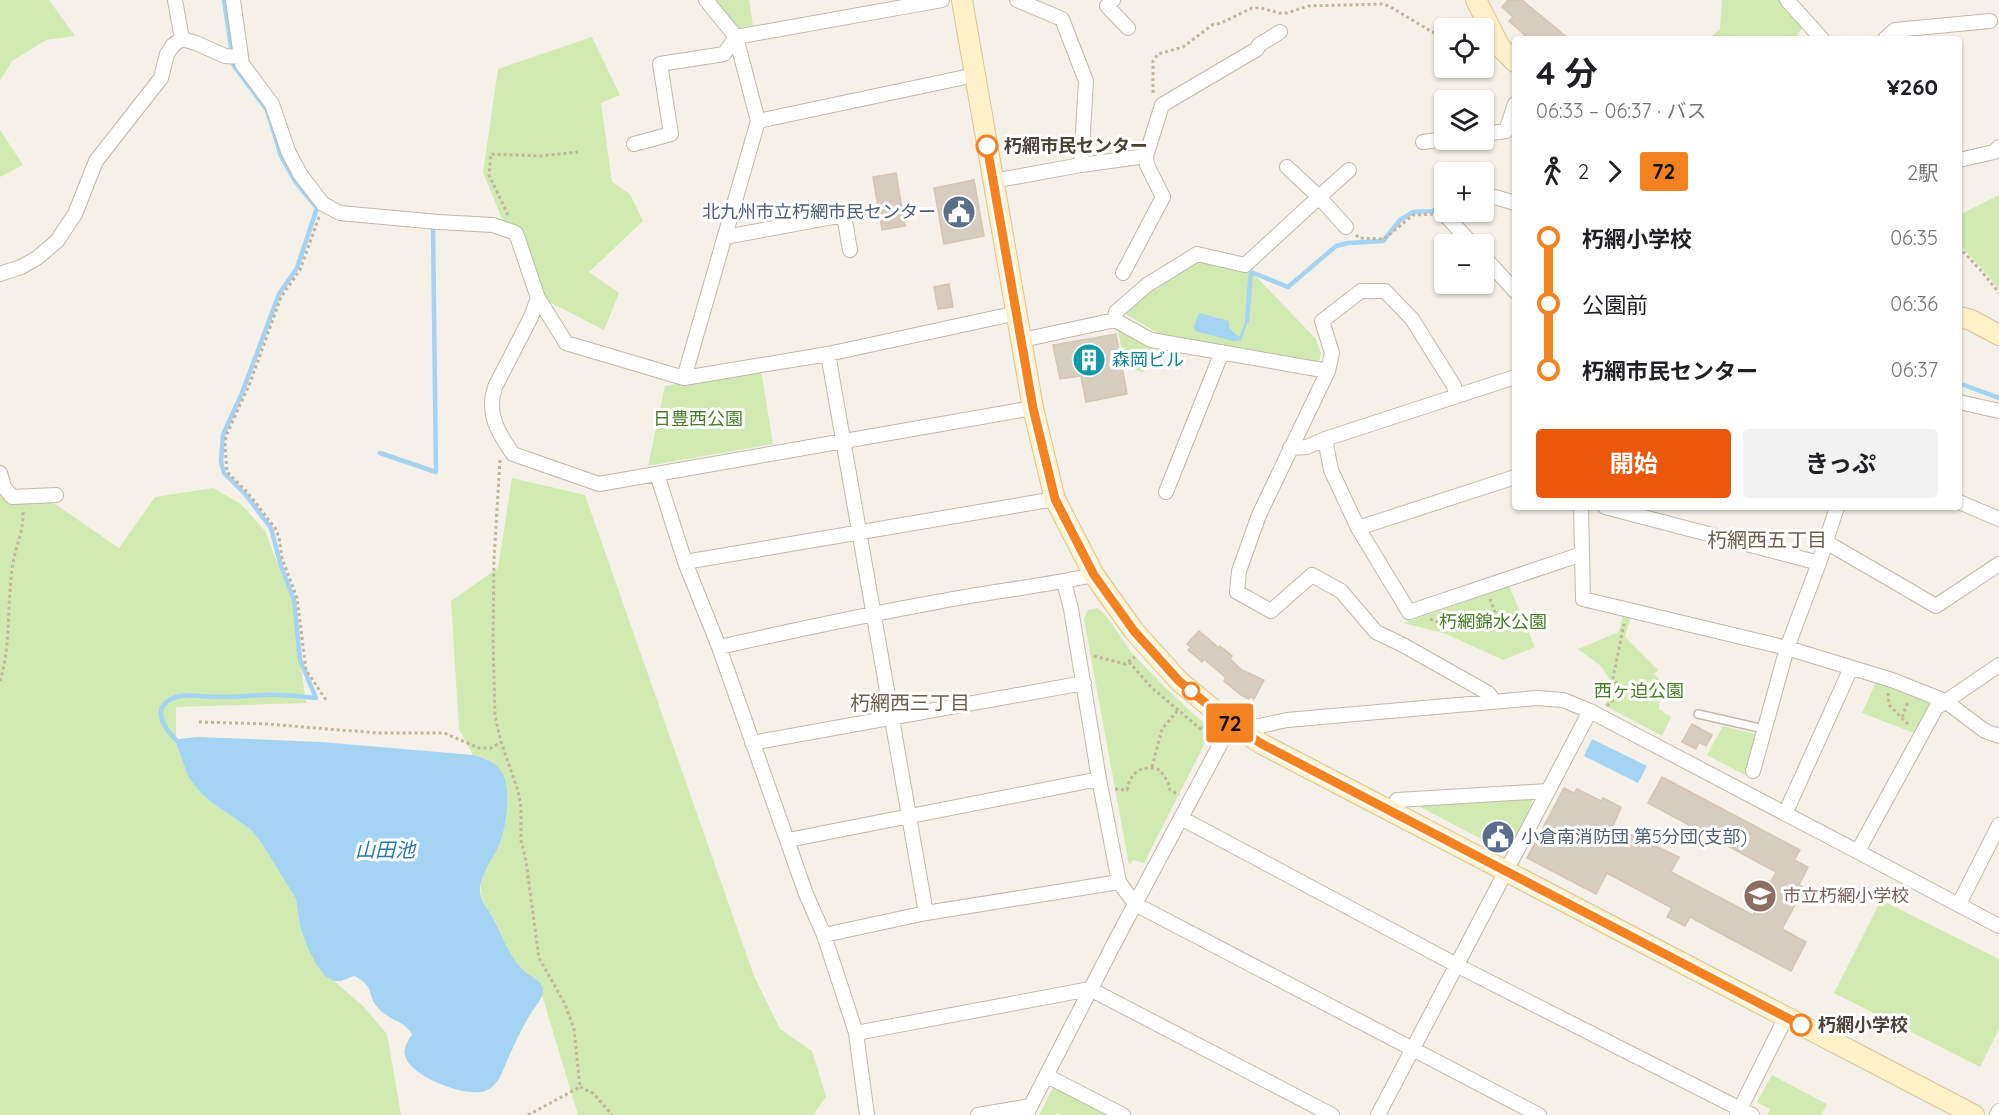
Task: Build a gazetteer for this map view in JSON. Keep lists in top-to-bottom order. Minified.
{"districts":["朽網西五丁目","朽網西三丁目"],"water":["山田池"],"parks":["日豊西公園","朽網錦水公園","西ヶ迫公園"],"places":{"other":["朽網市民センター","朽網小学校"],"public building":["北九州市立朽網市民センター","小倉南消防団 第5分団(支部)"],"building":["森岡ビル"],"school or university":["市立朽網小学校"]},"lines":["bus line 72"],"page":{"on_map":"72","map_buttons":["+","−"],"heading":["4 分","06:33 – 06:37 · バス","¥260"],"legs":["2","72","2駅"],"list":[{"name":"朽網小学校","value":"06:35"},{"name":"公園前","value":"06:36"},{"name":"朽網市民センター","value":"06:37"}],"buttons":["開始","きっぷ"]}}
